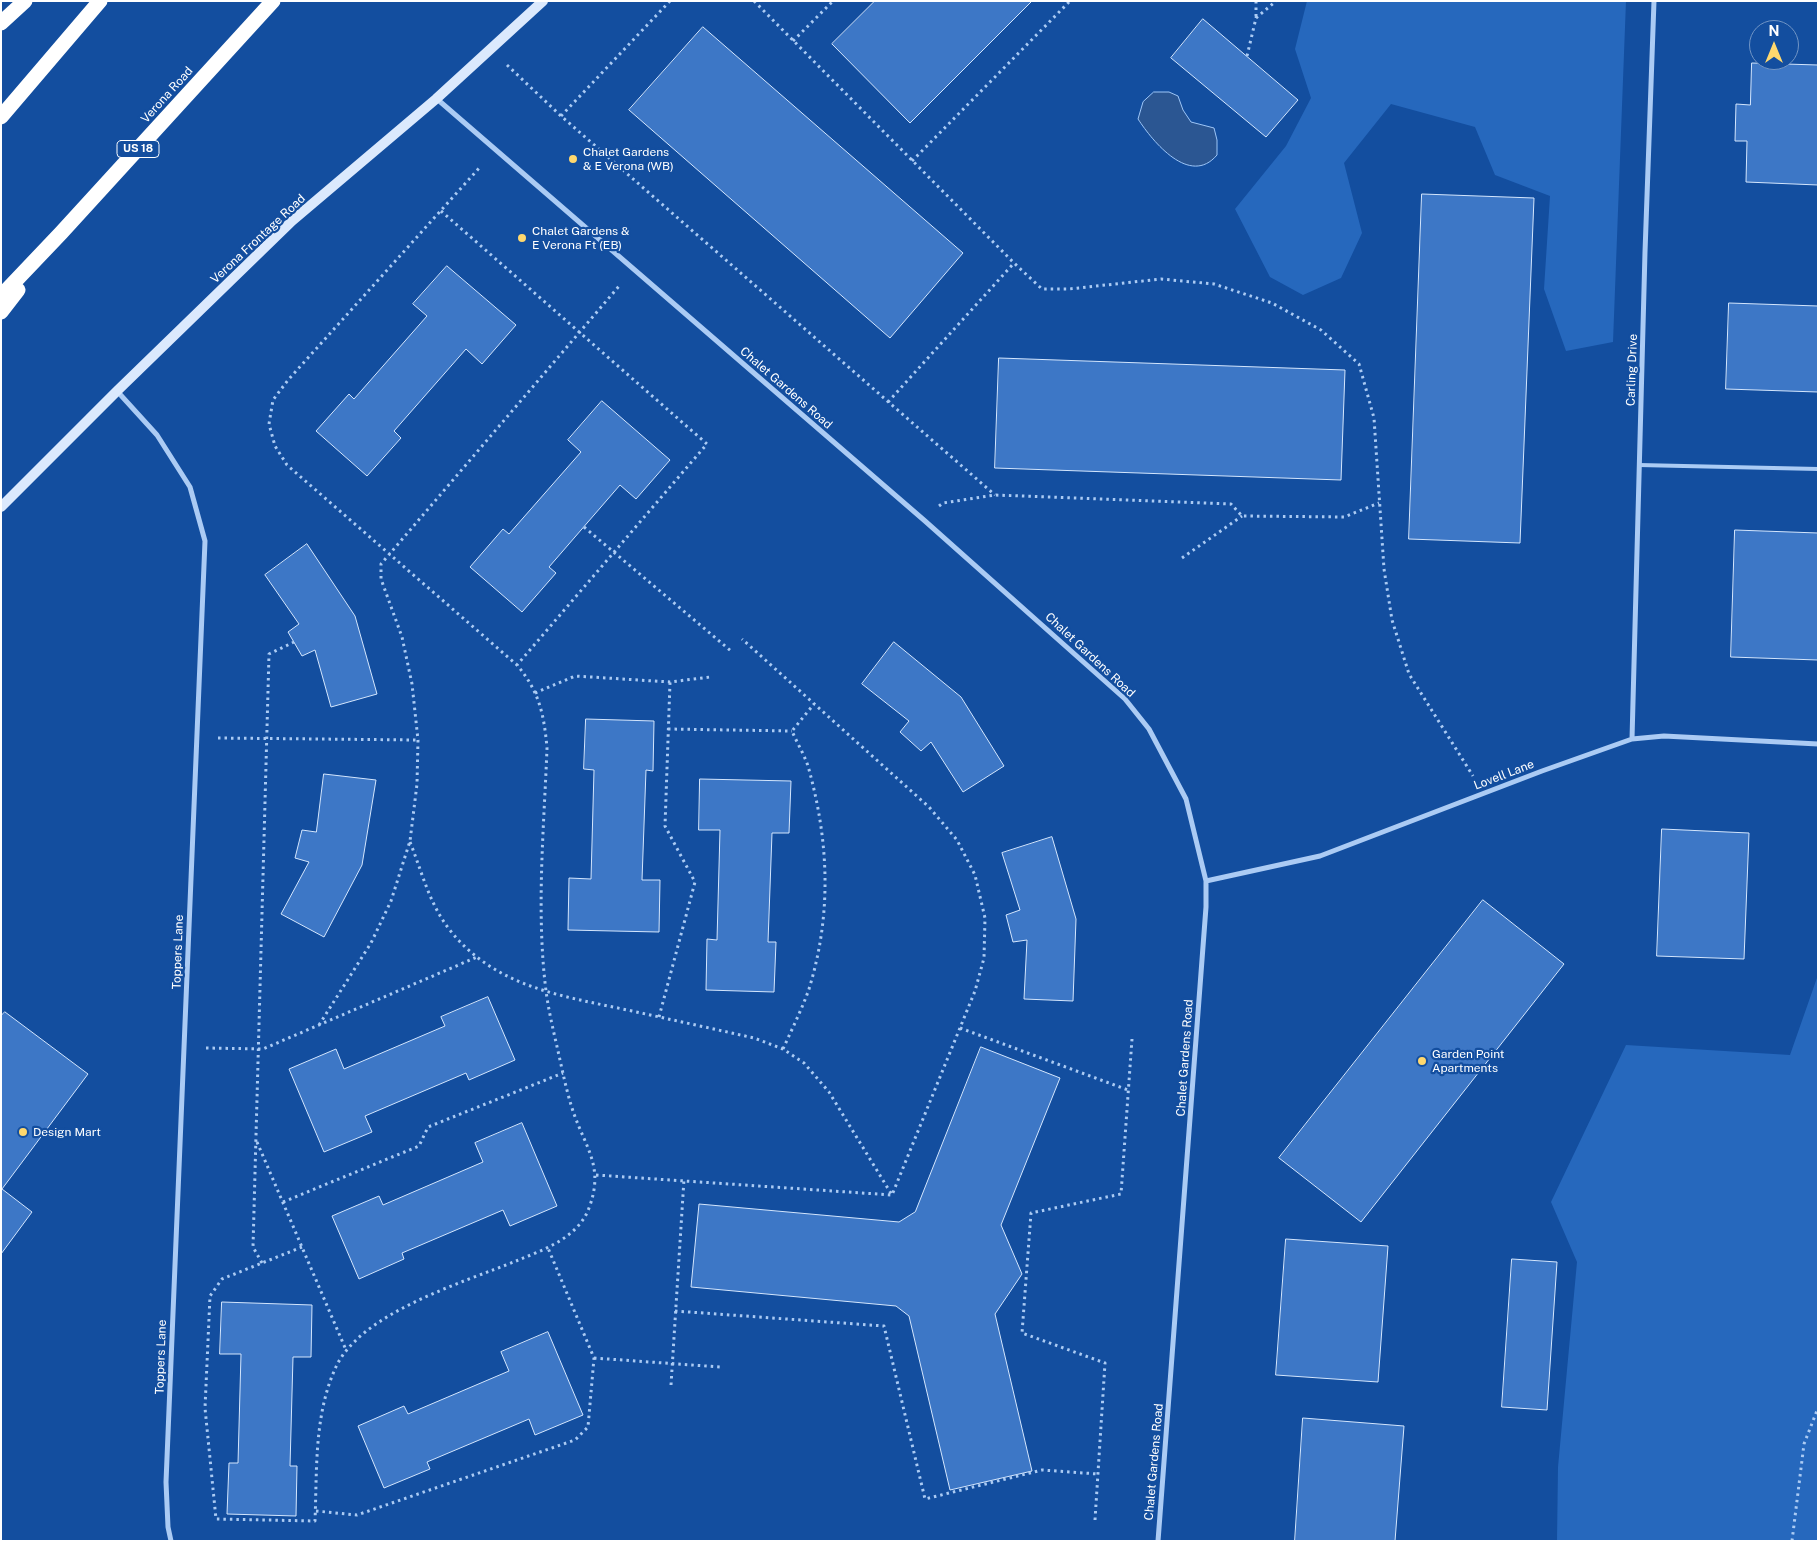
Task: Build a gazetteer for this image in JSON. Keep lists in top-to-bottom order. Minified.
{"streets":{"highway":["Verona Road","US 18"],"street":["Verona Frontage Road","Carling Drive","Chalet Gardens Road","Lovell Lane","Toppers Lane"]},"crossings":[["Verona Frontage Road","Chalet Gardens Road"],["Verona Frontage Road","Toppers Lane"],["Carling Drive","Lovell Lane"],["Chalet Gardens Road","Lovell Lane"]],"places":["Chalet Gardens & E Verona (WB)","Chalet Gardens & E Verona Ft (EB)","Garden Point Apartments","Design Mart"],"north":"top"}
